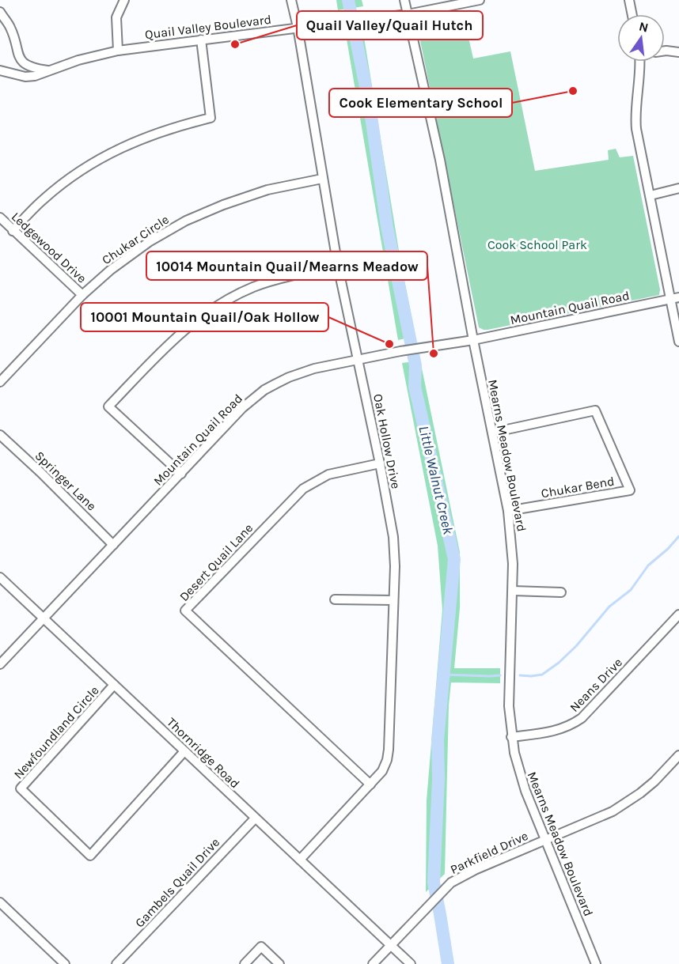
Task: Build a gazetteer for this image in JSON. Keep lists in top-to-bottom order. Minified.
{"streets":{"street":["Quail Valley Boulevard","Chukar Circle","Ledgewood Drive","Mountain Quail Road","Oak Hollow Drive","Mearns Meadow Boulevard","Springer Lane","Chukar Bend","Desert Quail Lane","Neans Drive","Newfoundland Circle","Thornridge Road","Parkfield Drive","Gambels Quail Drive"]},"crossings":[["Quail Valley Boulevard","Oak Hollow Drive"],["Quail Valley Boulevard","Mearns Meadow Boulevard"],["Chukar Circle","Ledgewood Drive"],["Chukar Circle","Oak Hollow Drive"],["Mountain Quail Road","Oak Hollow Drive"],["Mountain Quail Road","Mearns Meadow Boulevard"],["Mountain Quail Road","Springer Lane"],["Mountain Quail Road","Thornridge Road"],["Oak Hollow Drive","Desert Quail Lane"],["Oak Hollow Drive","Thornridge Road"],["Mearns Meadow Boulevard","Chukar Bend"],["Mearns Meadow Boulevard","Neans Drive"],["Mearns Meadow Boulevard","Parkfield Drive"],["Newfoundland Circle","Thornridge Road"],["Thornridge Road","Parkfield Drive"],["Thornridge Road","Gambels Quail Drive"]],"water":["Little Walnut Creek"],"parks":["Cook School Park"],"places":["Quail Valley/Quail Hutch","Cook Elementary School","10001 Mountain Quail/Oak Hollow","10014 Mountain Quail/Mearns Meadow"],"north":"top"}
